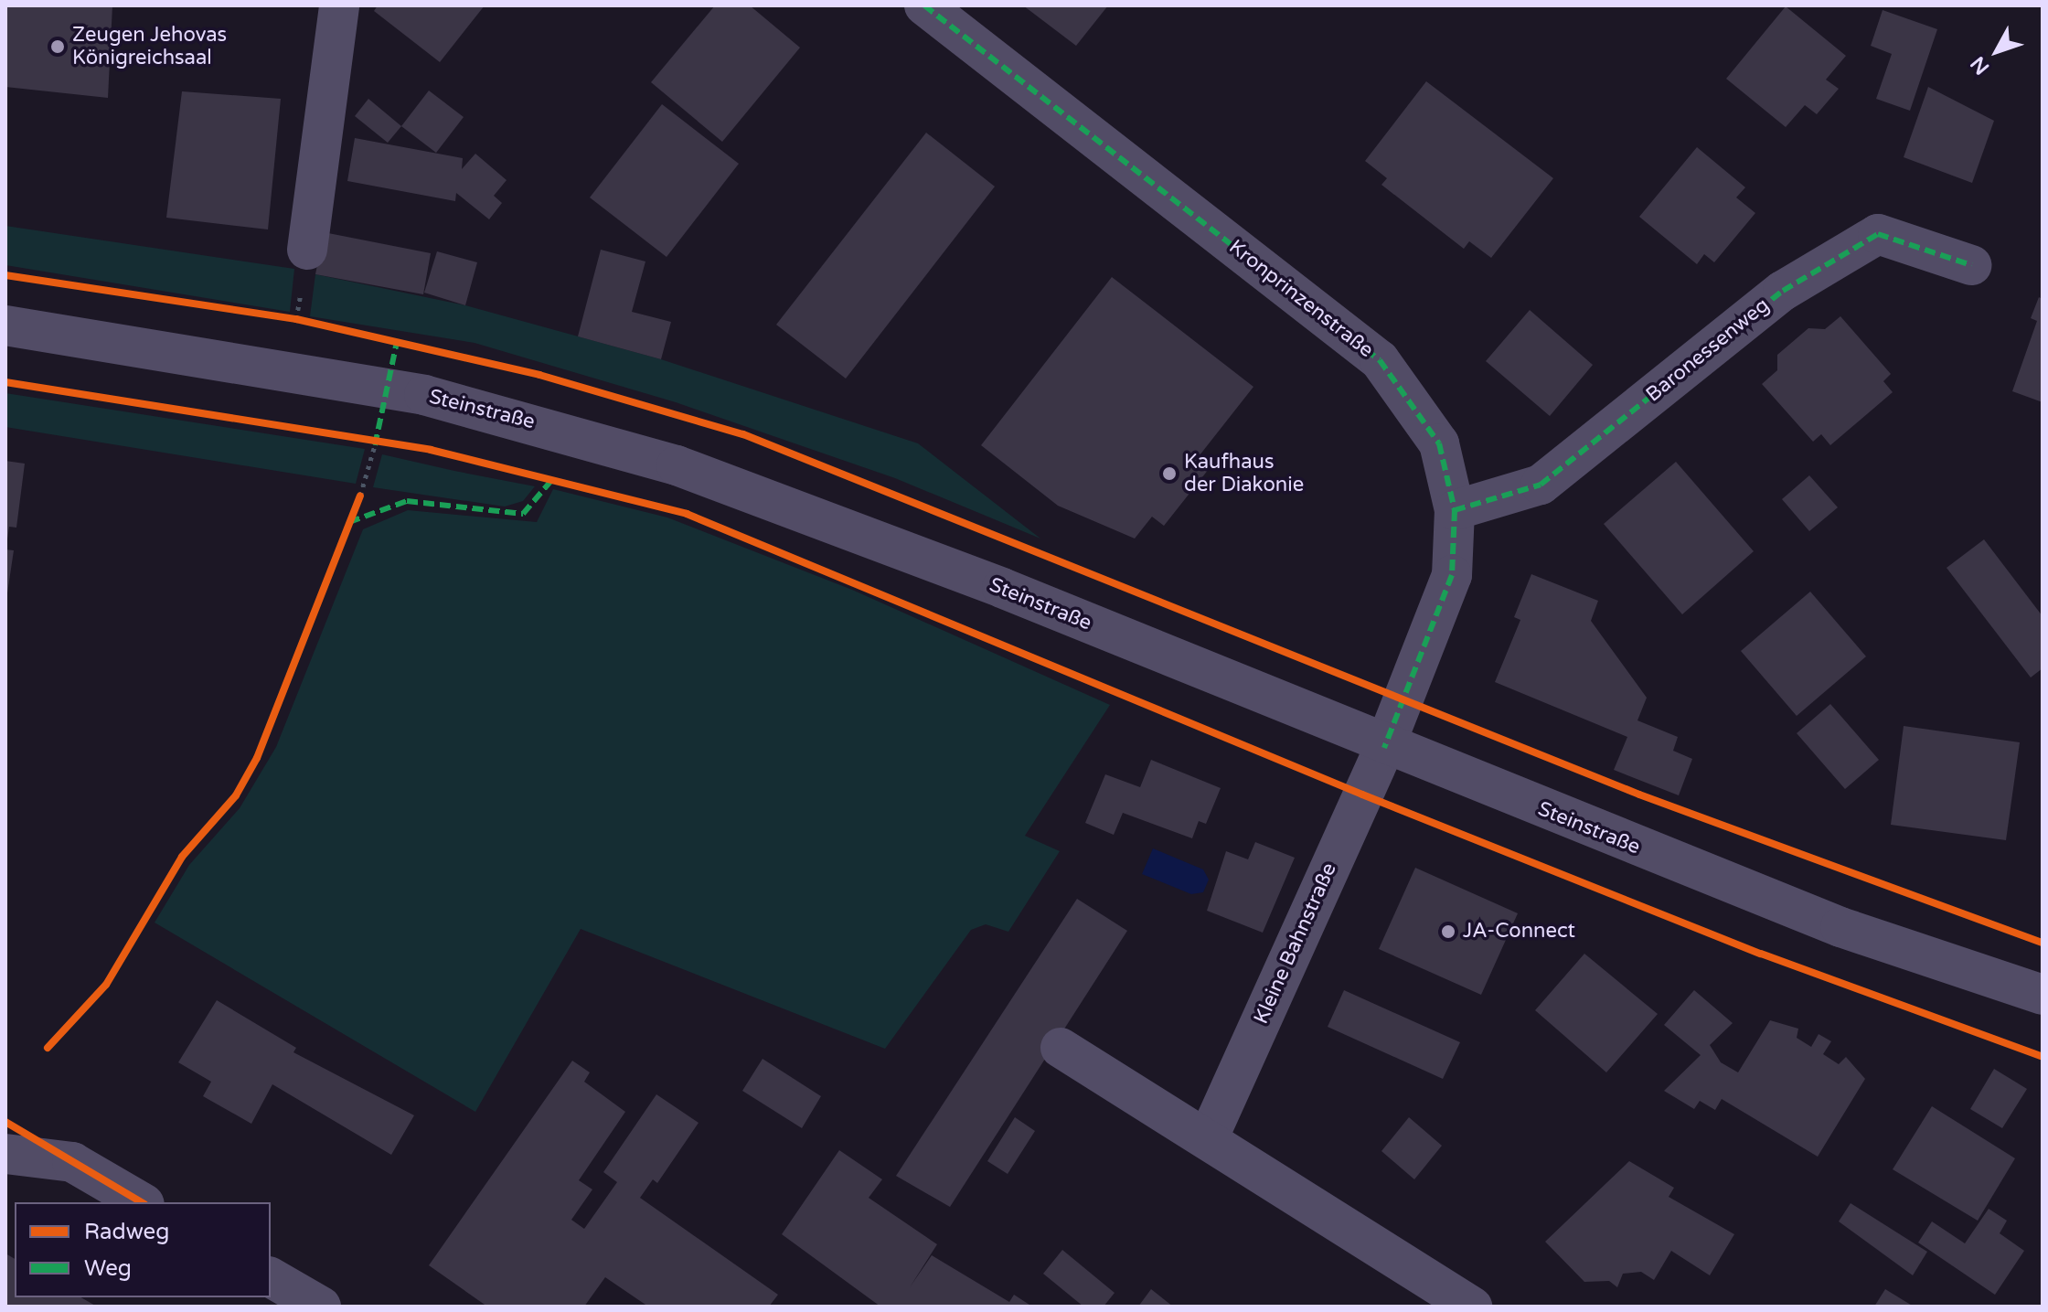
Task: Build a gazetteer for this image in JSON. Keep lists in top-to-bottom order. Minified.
{"streets":{"street":["Kronprinzenstraße","Baronessenweg","Steinstraße","Kleine Bahnstraße"]},"crossings":[["Kronprinzenstraße","Baronessenweg"],["Kronprinzenstraße","Steinstraße"],["Kronprinzenstraße","Kleine Bahnstraße"],["Steinstraße","Kleine Bahnstraße"]],"places":["Zeugen Jehovas Königreichsaal","Kaufhaus der Diakonie","JA-Connect"],"legend":["Radweg","Weg"],"north":"bottom left"}
